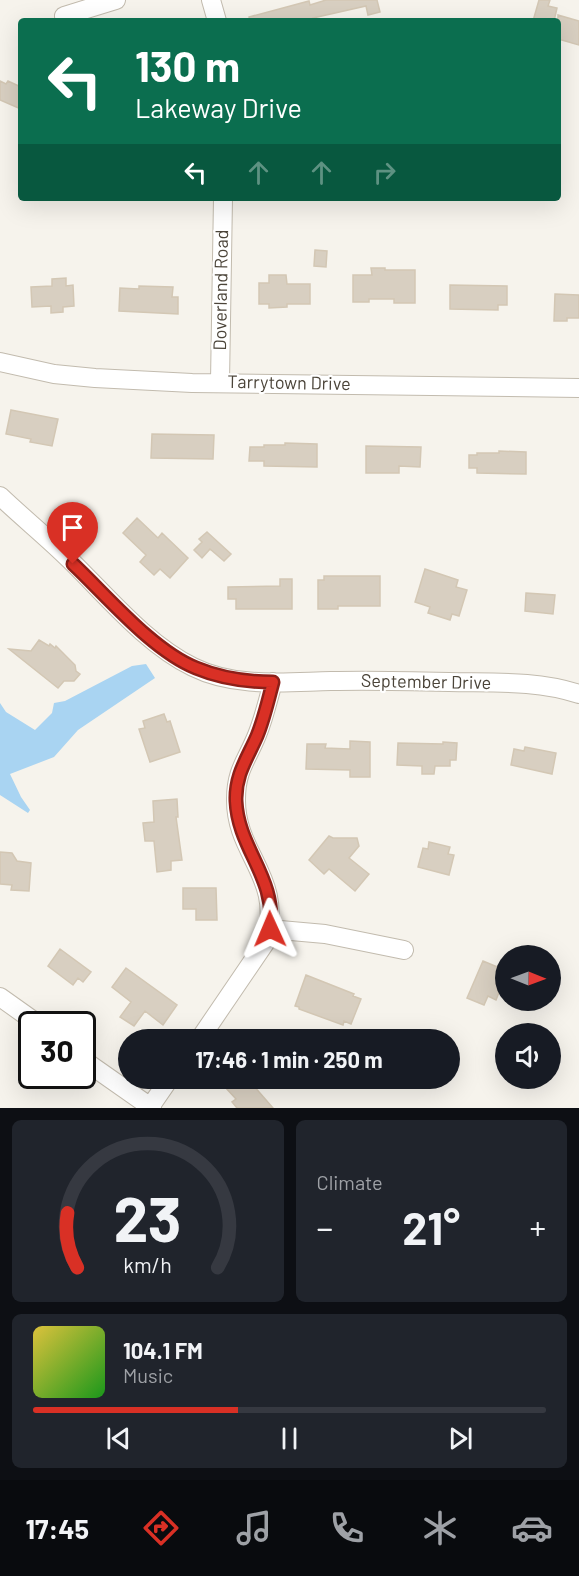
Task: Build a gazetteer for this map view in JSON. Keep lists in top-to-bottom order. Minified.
{"streets":{"street":["Doverland Road","Tarrytown Drive","September Drive"]},"crossings":[["Doverland Road","Tarrytown Drive"]],"north":"right","page":{"turn":["130 m","Lakeway Drive"],"limit":"30","trip":"17:46 · 1 min · 250 m","tile":"Climate","heat":["−","21°","+"],"song":["104.1 FM","Music"],"tabs":"17:45","gauge":["23","km/h"]}}
